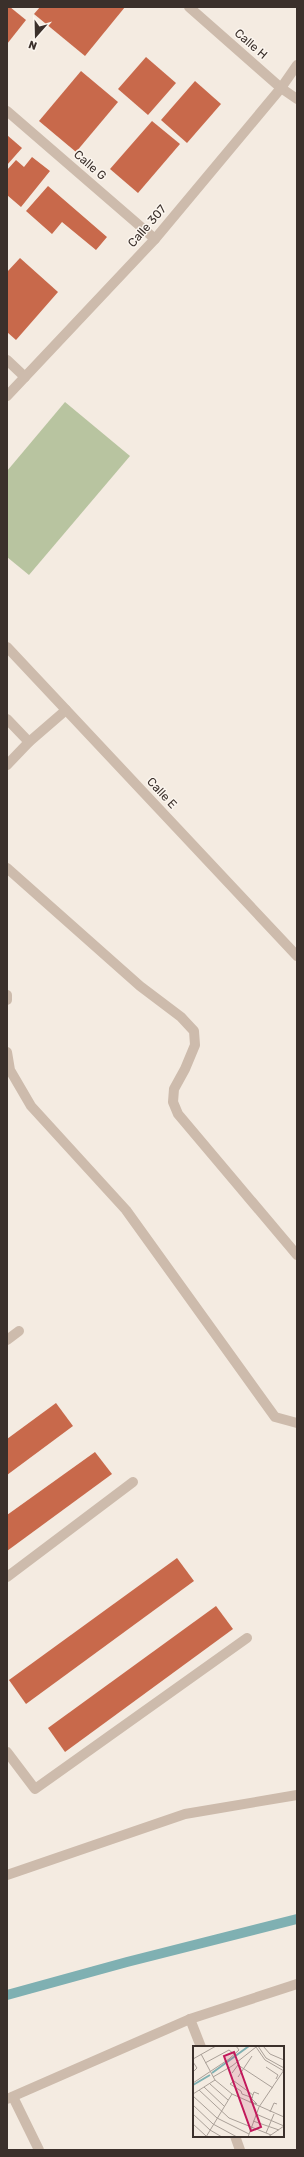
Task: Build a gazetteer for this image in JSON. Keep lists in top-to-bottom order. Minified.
{"streets":{"street":["Calle H","Calle G","Calle 307","Calle E"]},"crossings":[["Calle H","Calle 307"],["Calle G","Calle 307"]],"north":"bottom"}
